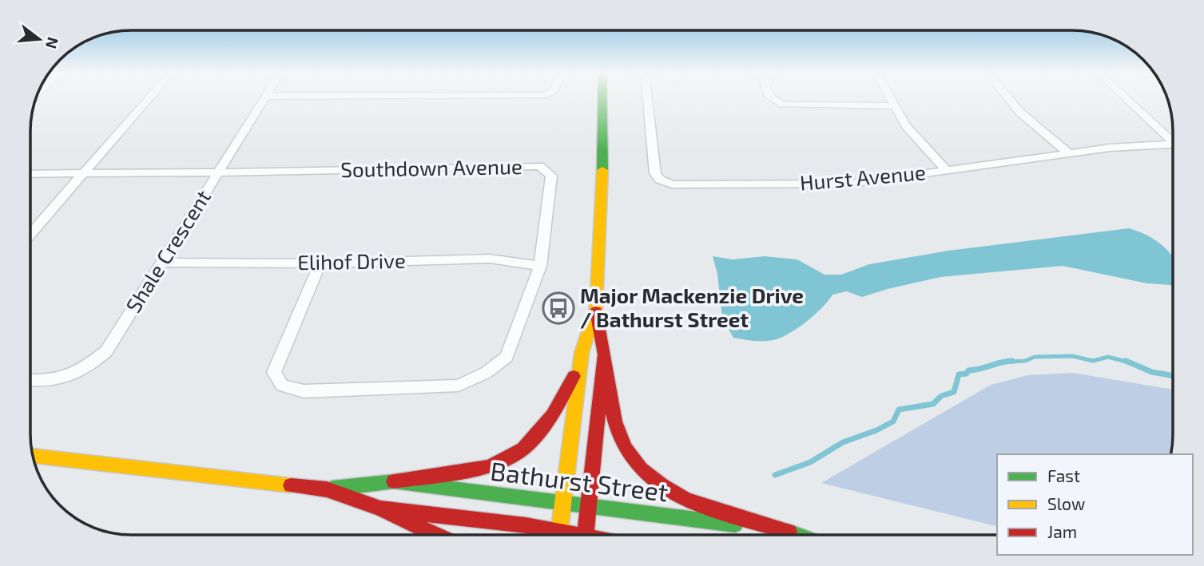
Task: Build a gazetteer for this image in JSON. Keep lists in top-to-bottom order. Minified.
{"streets":{"main road":["Bathurst Street"],"street":["Southdown Avenue","Hurst Avenue","Shale Crescent","Elihof Drive"]},"crossings":[["Southdown Avenue","Shale Crescent"],["Southdown Avenue","Elihof Drive"],["Shale Crescent","Elihof Drive"]],"places":{"bus stop":["Major Mackenzie Drive / Bathurst Street"]},"legend":["Fast","Slow","Jam"],"north":"right"}
